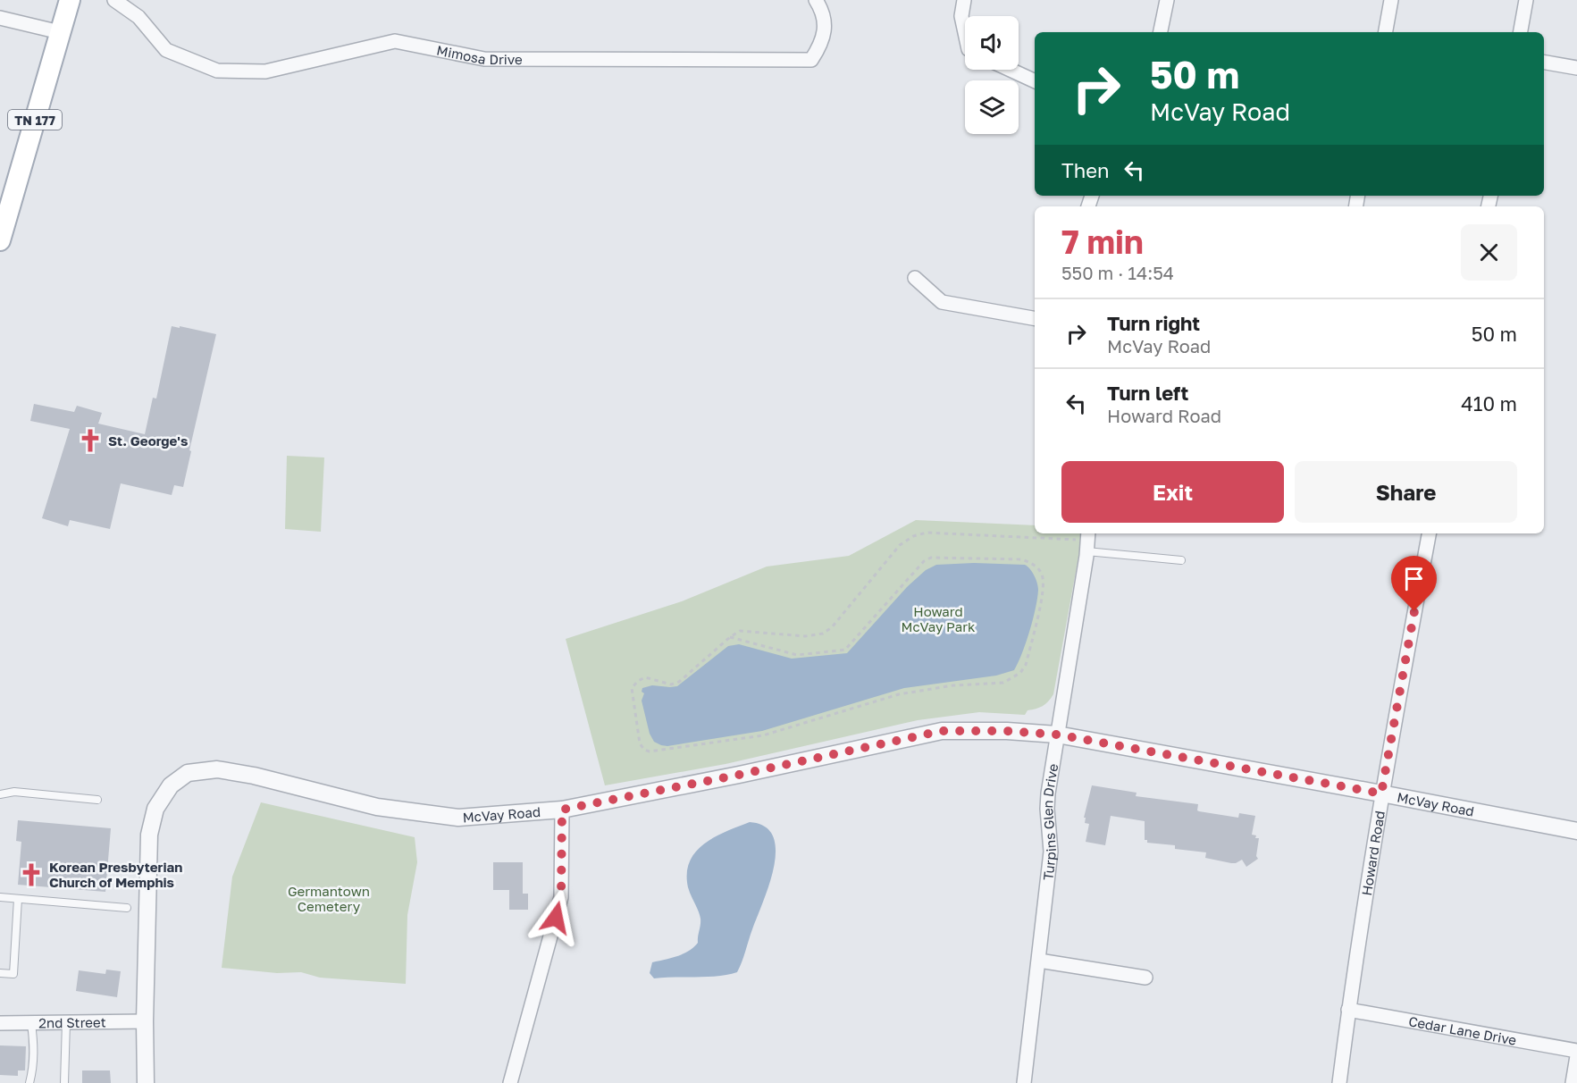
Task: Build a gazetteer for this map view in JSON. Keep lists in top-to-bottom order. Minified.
{"streets":{"main road":["TN 177"],"street":["Mimosa Drive","McVay Road","Turpins Glen Drive","Howard Road","2nd Street","Cedar Lane Drive"]},"crossings":[["McVay Road","Turpins Glen Drive"],["McVay Road","Howard Road"],["McVay Road","2nd Street"],["Howard Road","Cedar Lane Drive"]],"parks":["Howard McVay Park","Germantown Cemetery"],"places":{"church":["St. George's","Korean Presbyterian Church of Memphis"]},"page":{"turn":["50 m","McVay Road"],"then":"Then","heading":["7 min","550 m · 14:54"],"list":[{"name":"Turn right","note":"McVay Road","value":"50 m"},{"name":"Turn left","note":"Howard Road","value":"410 m"}],"buttons":["Exit","Share"]}}
